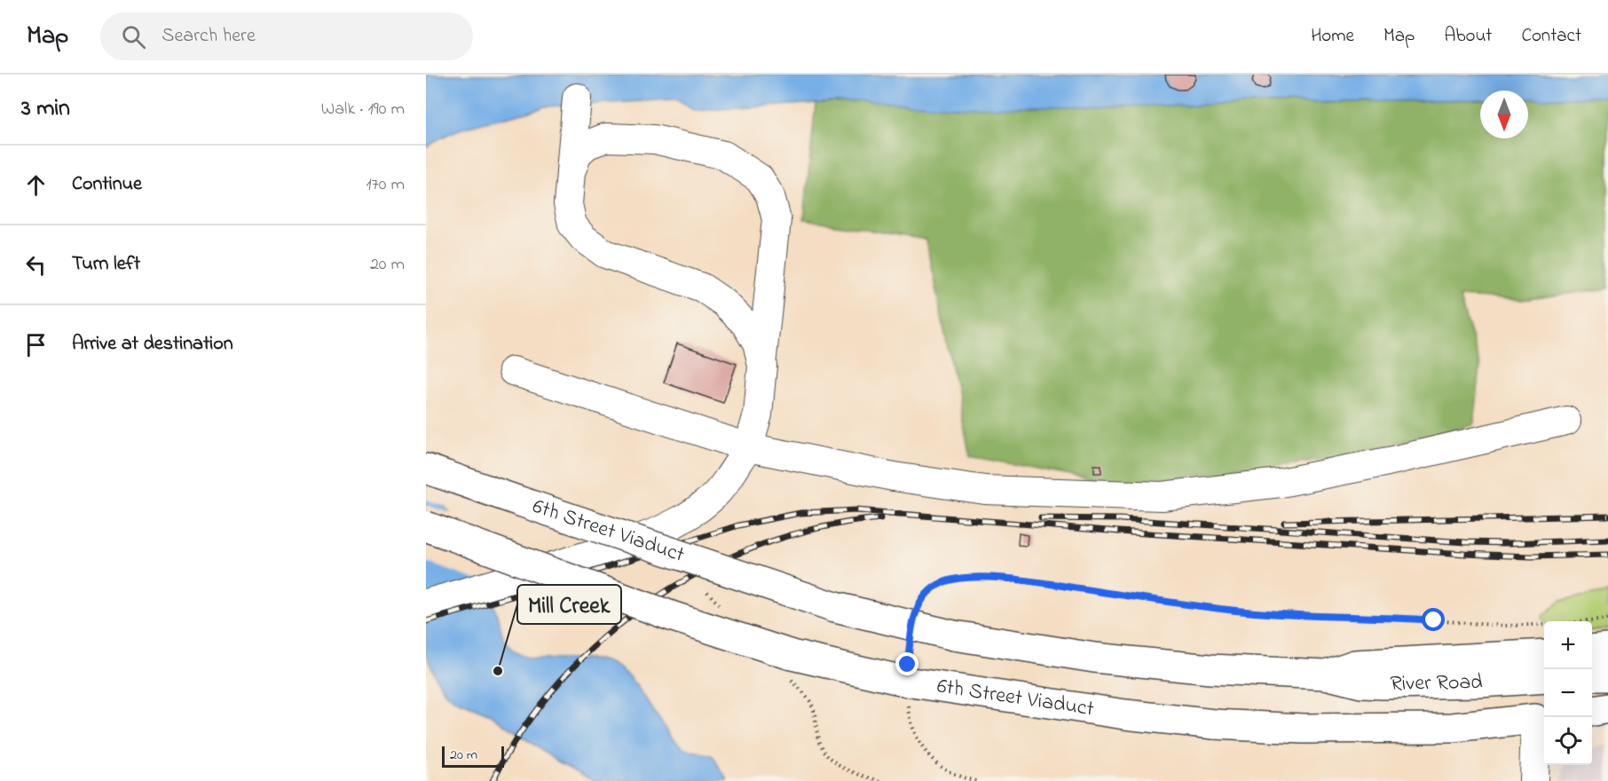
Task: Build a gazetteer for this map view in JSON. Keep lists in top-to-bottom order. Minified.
{"streets":{"main road":["6th Street Viaduct","River Road"]},"crossings":[["6th Street Viaduct","River Road"]],"places":["Mill Creek"],"scale_bar":"20 m","north":"bottom","page":{"header":"Map","search":"Search here","nav":["Home","Map","About","Contact"],"heading":["3 min","Walk · 190 m"],"list":[["Continue","170 m"],["Turn left","20 m"],"Arrive at destination"],"map_buttons":["+","−"],"scale":"20 m"}}
